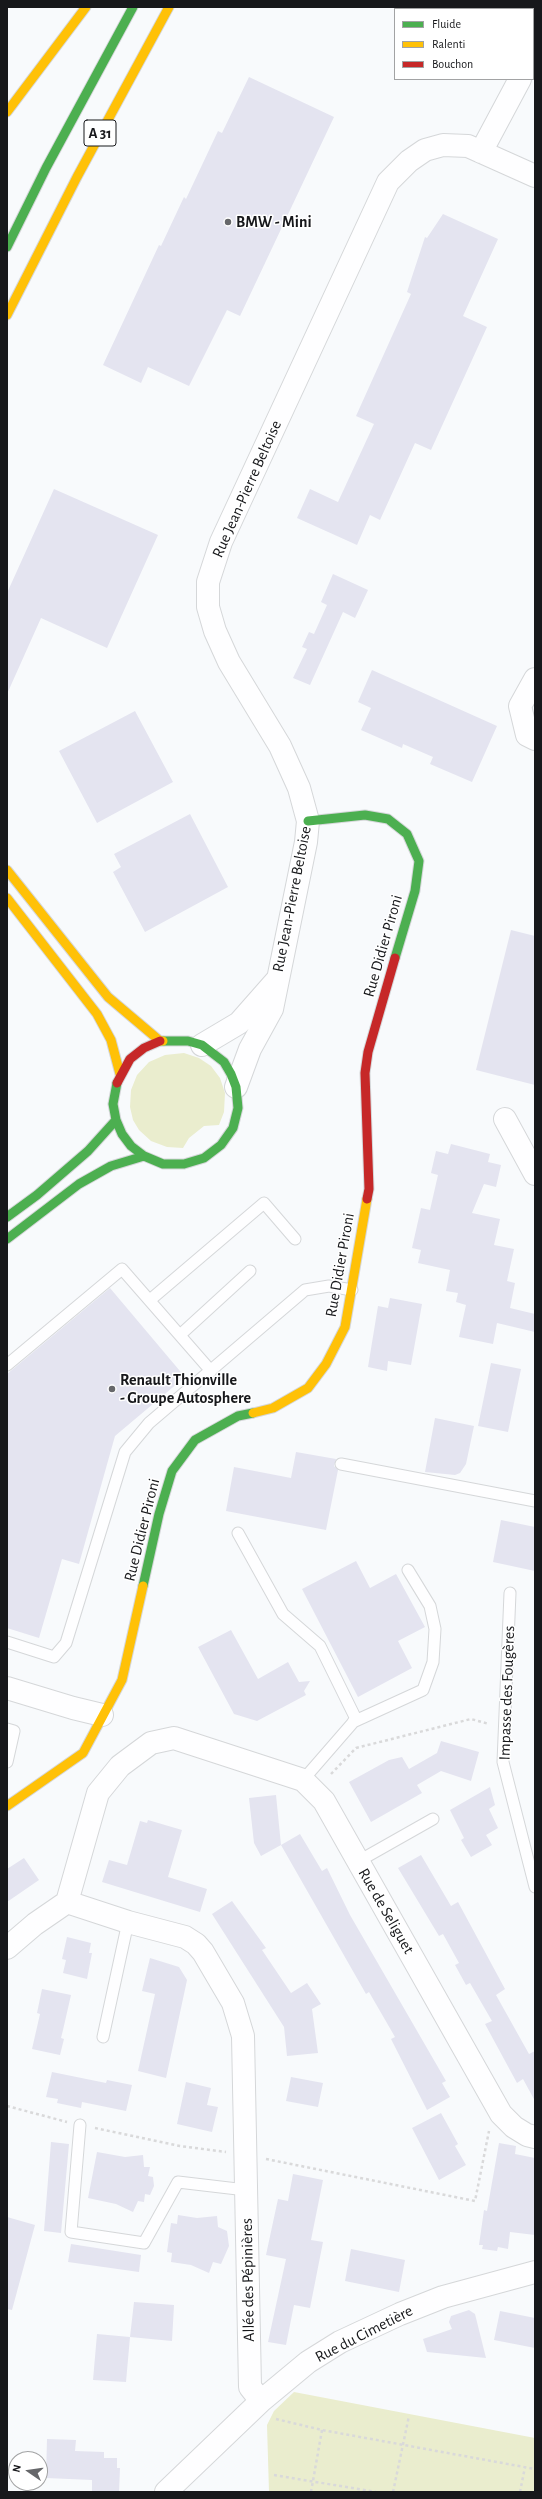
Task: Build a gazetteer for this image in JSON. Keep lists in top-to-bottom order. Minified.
{"streets":{"main road":["A 31","Rue Didier Pironi"],"street":["Rue Jean-Pierre Beltoise","Rue de Seliguet","Allée des Pépinières","Rue du Cimetière"],"lane":["Impasse des Fougères"]},"crossings":[["Rue Jean-Pierre Beltoise","Rue Didier Pironi"],["Allée des Pépinières","Rue du Cimetière"]],"places":["BMW - Mini","Renault Thionville - Groupe Autosphere"],"legend":["Fluide","Ralenti","Bouchon"],"north":"left"}
